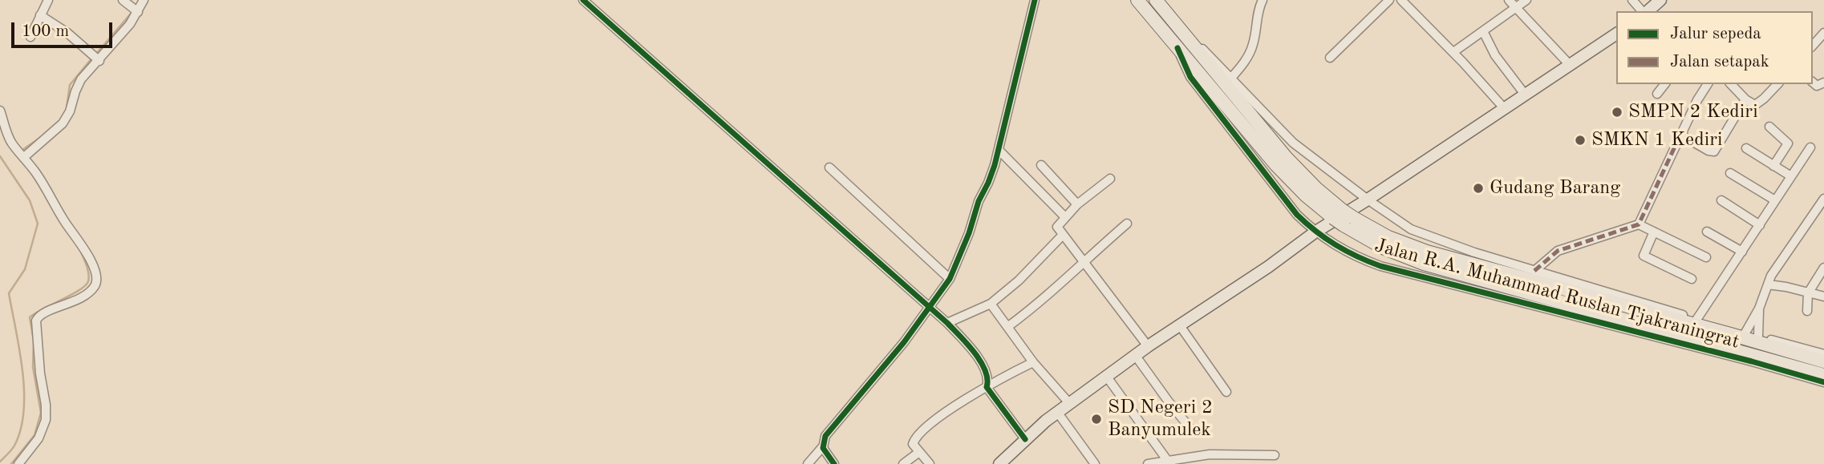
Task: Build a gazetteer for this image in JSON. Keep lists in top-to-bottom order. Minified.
{"streets":{"highway":["Jalan R.A. Muhammad Ruslan Tjakraningrat"]},"places":["SMPN 2 Kediri","SMKN 1 Kediri","Gudang Barang","SD Negeri 2 Banyumulek"],"legend":["Jalur sepeda","Jalan setapak"],"scale_bar":"100 m"}
